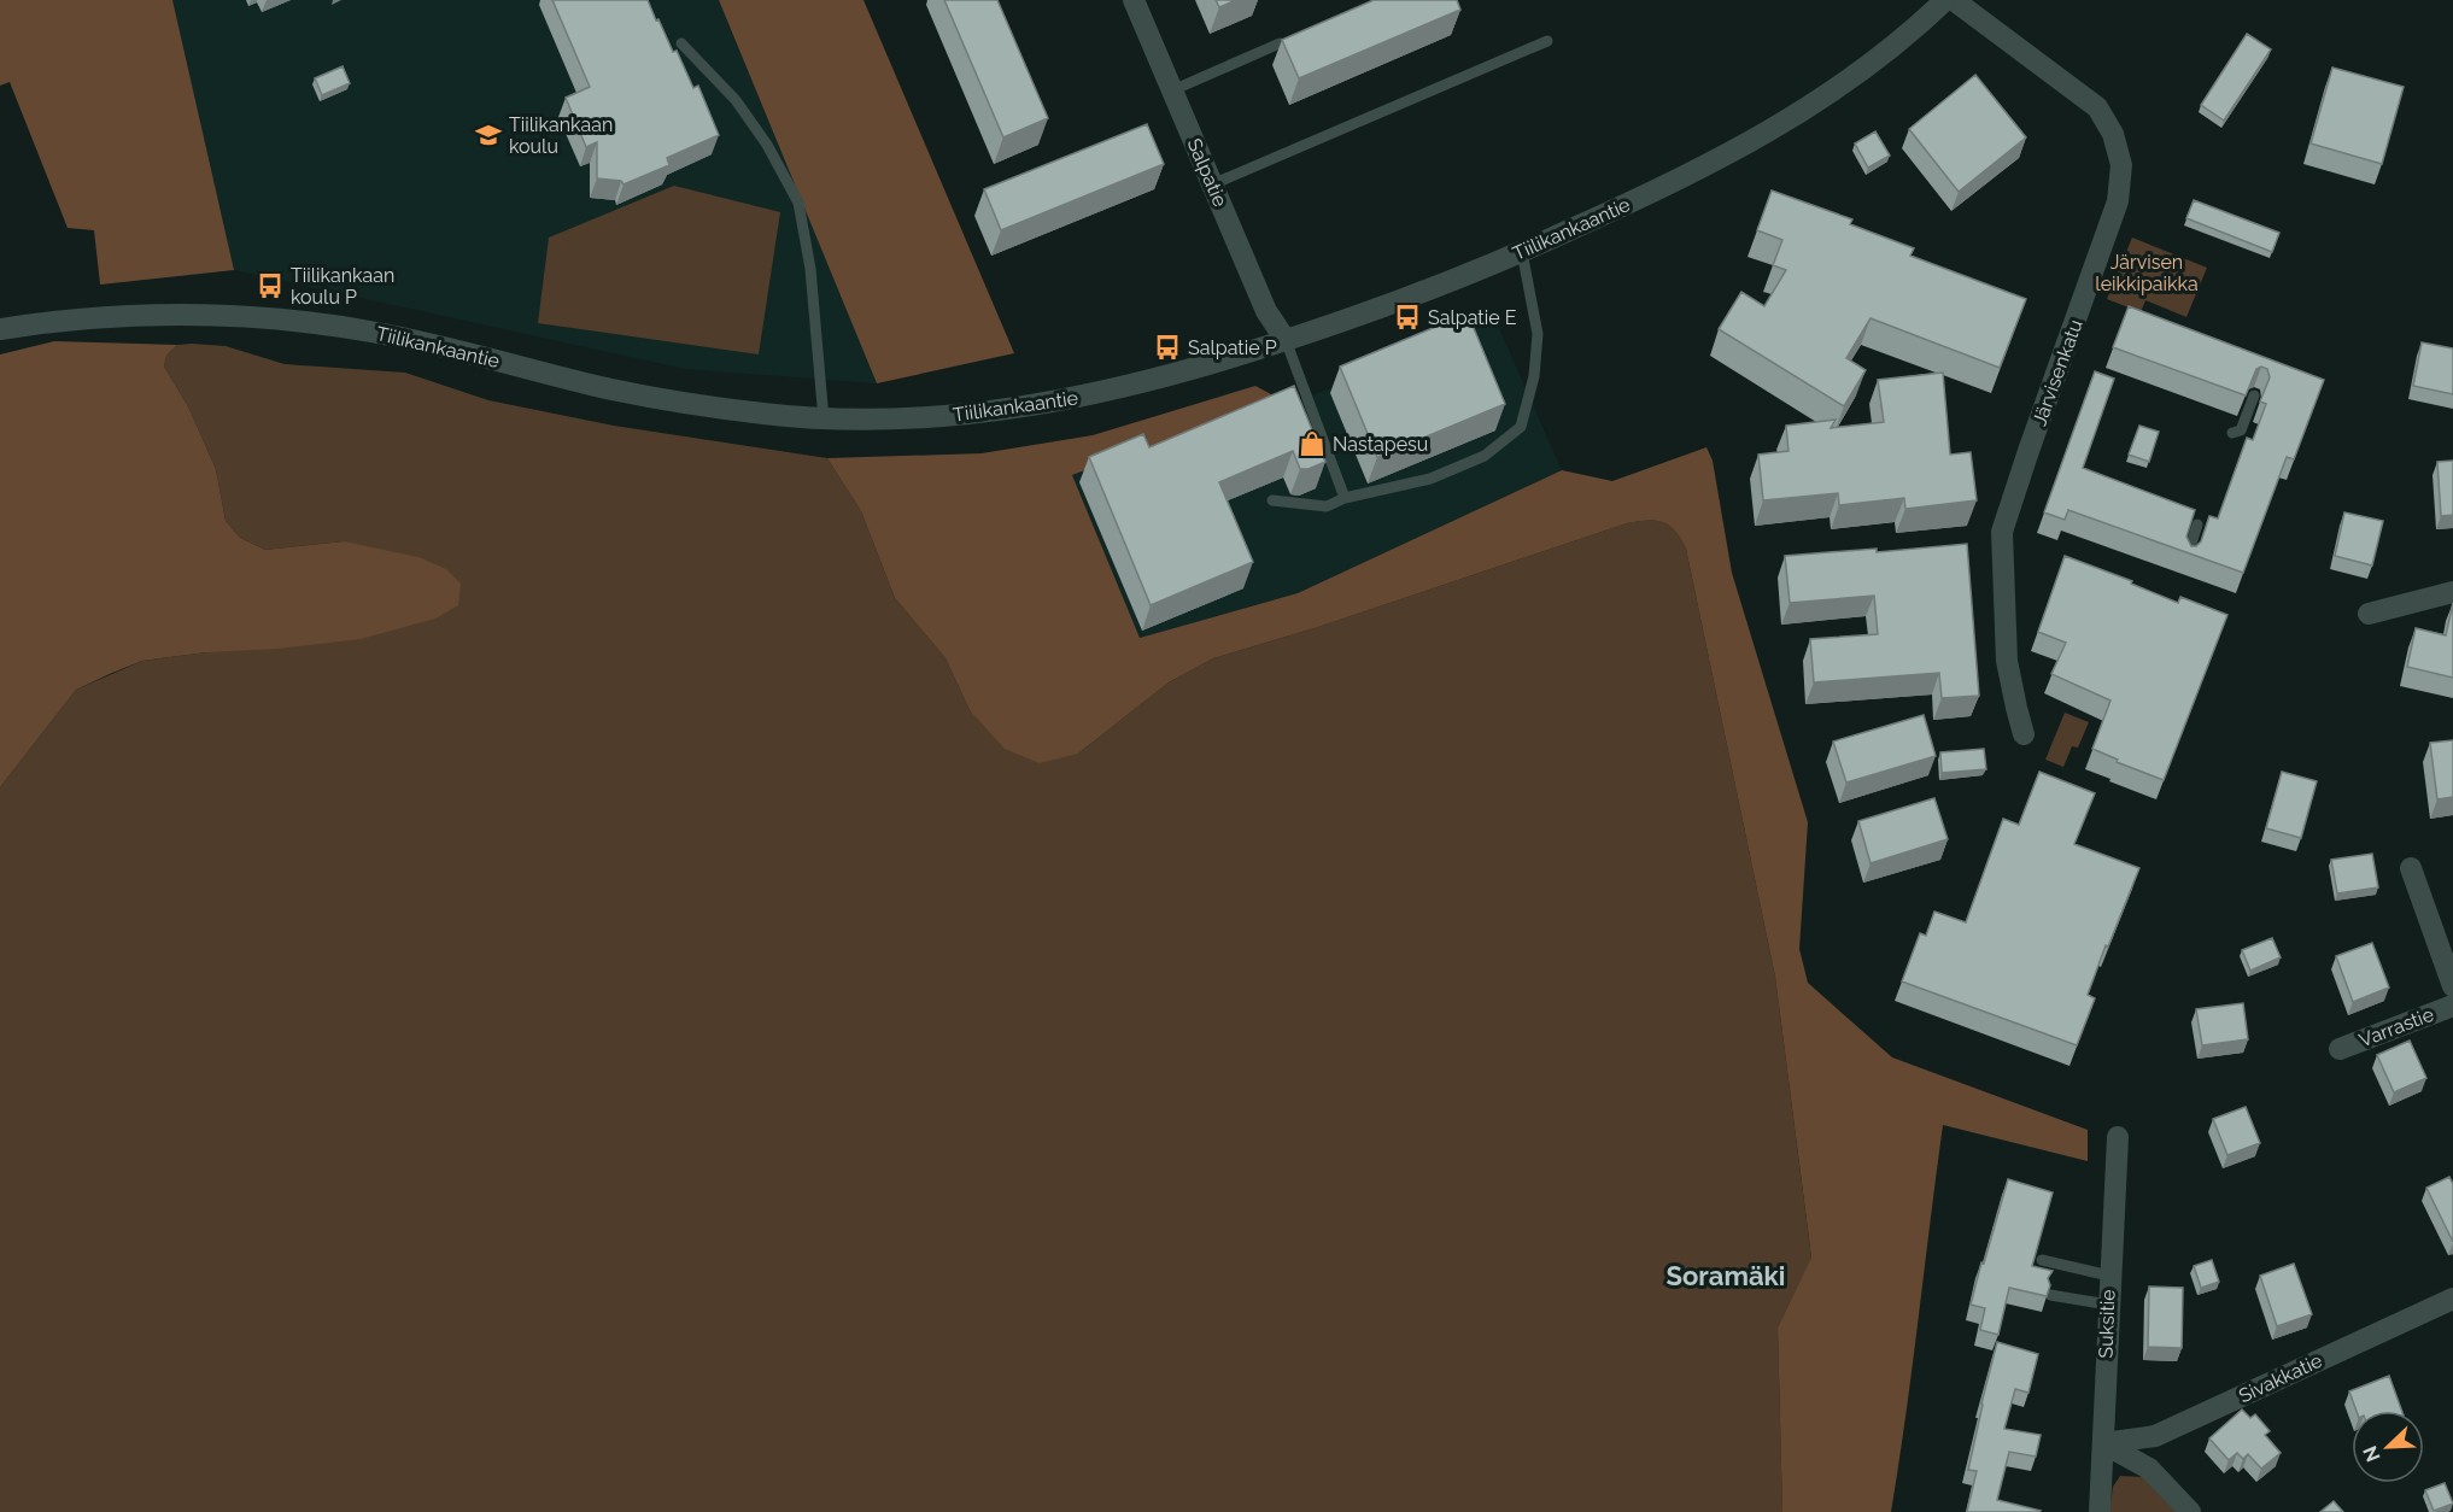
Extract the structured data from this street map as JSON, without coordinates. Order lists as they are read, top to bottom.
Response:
{
  "streets": {
    "street": [
      "Salpatie",
      "Tiilikankaantie",
      "Järvisenkatu",
      "Varrastie",
      "Suksitie",
      "Sivakkatie"
    ]
  },
  "crossings": [
    ["Salpatie", "Tiilikankaantie"],
    ["Suksitie", "Sivakkatie"]
  ],
  "districts": ["Soramäki"],
  "parks": ["Järvisen leikkipaikka"],
  "places": {
    "school or university": ["Tiilikankaan koulu"],
    "bus stop": ["Tiilikankaan koulu P", "Salpatie E", "Salpatie P"],
    "shop": ["Nastapesu"]
  },
  "north": "bottom left"
}
